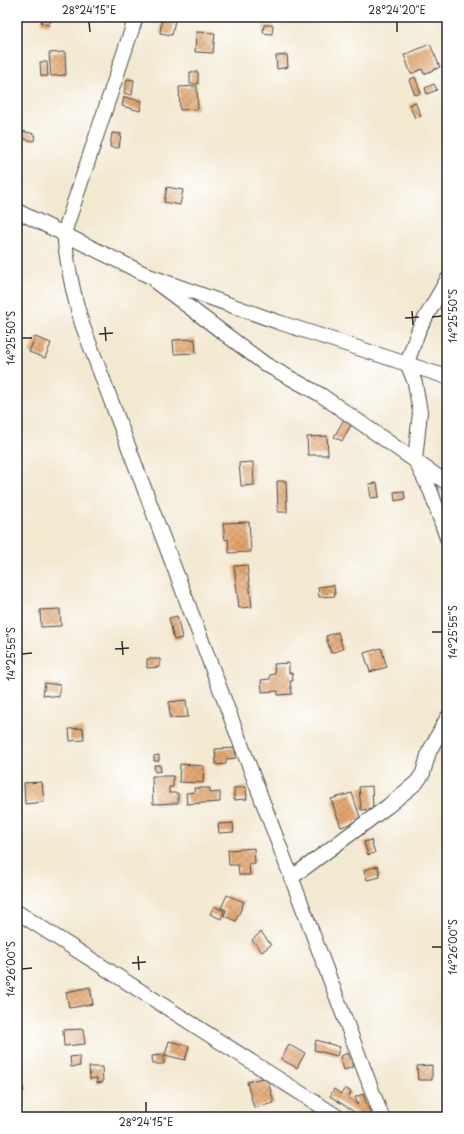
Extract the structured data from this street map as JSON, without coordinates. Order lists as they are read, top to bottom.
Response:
{
  "coordinates": [
    "28°24'15\"E",
    "28°24'20\"E",
    "14°25'50\"S",
    "14°25'55\"S",
    "14°26'00\"S"
  ]
}
